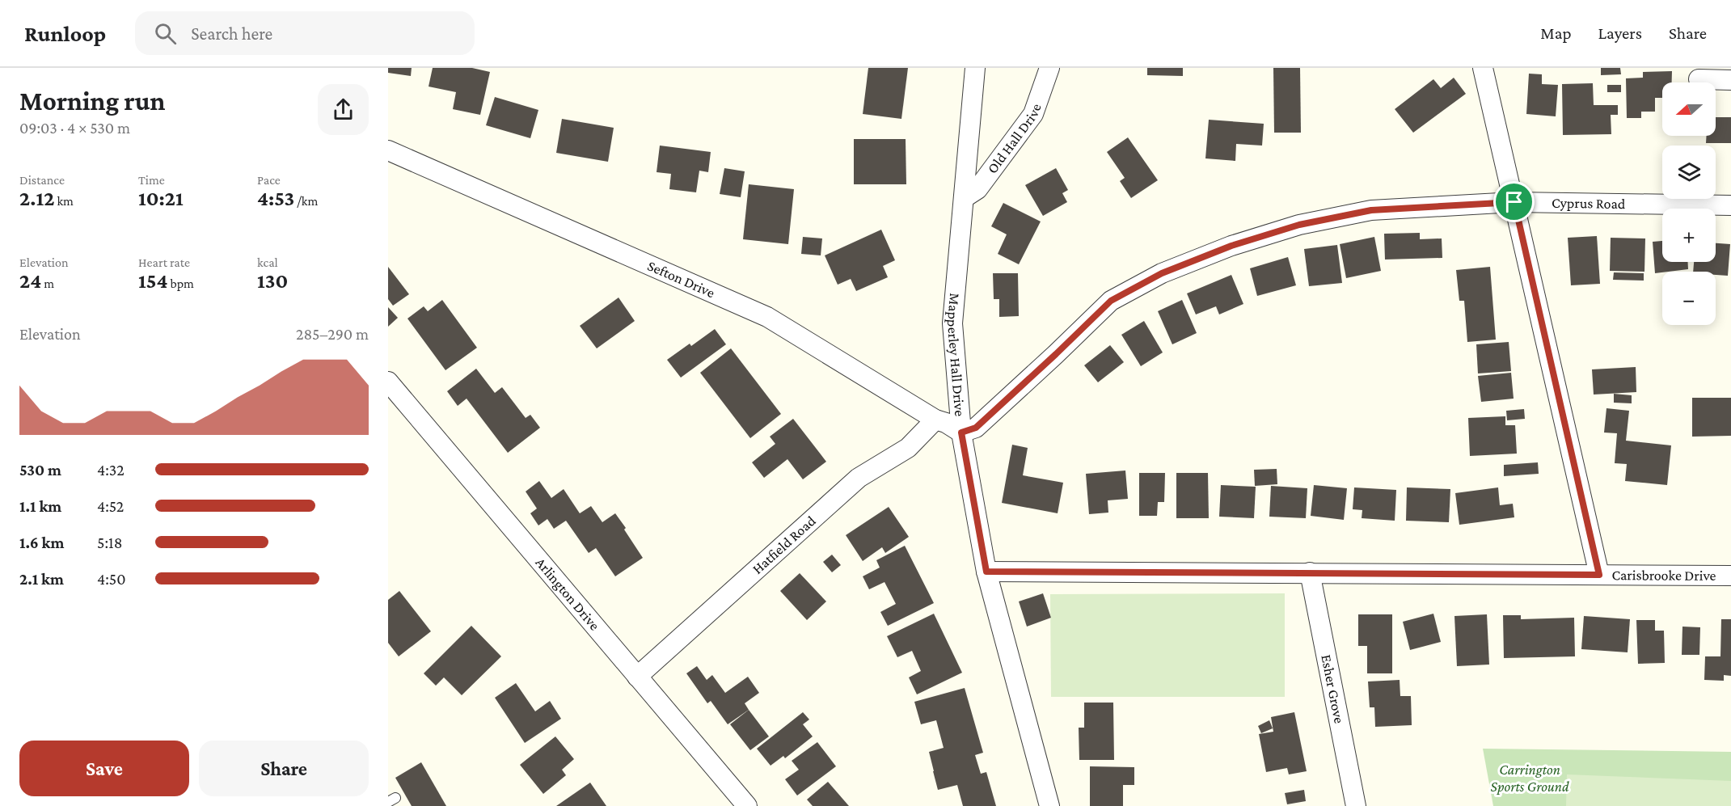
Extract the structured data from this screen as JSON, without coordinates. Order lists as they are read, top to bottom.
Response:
{
  "streets": {
    "street": [
      "Old Hall Drive",
      "Cyprus Road",
      "Sefton Drive",
      "Mapperley Hall Drive",
      "Hatfield Road",
      "Carisbrooke Drive",
      "Arlington Drive",
      "Esher Grove"
    ]
  },
  "crossings": [
    ["Old Hall Drive", "Mapperley Hall Drive"],
    ["Cyprus Road", "Sefton Drive"],
    ["Cyprus Road", "Mapperley Hall Drive"],
    ["Sefton Drive", "Mapperley Hall Drive"],
    ["Sefton Drive", "Hatfield Road"],
    ["Mapperley Hall Drive", "Carisbrooke Drive"],
    ["Hatfield Road", "Arlington Drive"],
    ["Carisbrooke Drive", "Esher Grove"]
  ],
  "parks": ["Carrington Sports Ground"],
  "north": "left",
  "page": {
    "header": "Runloop",
    "search": "Search here",
    "nav": ["Map", "Layers", "Share"],
    "heading": ["Morning run", "09:03 · 4 × 530 m"],
    "map_buttons": ["+", "−"],
    "stats": [
      ["Distance", "2.12 km"],
      ["Time", "10:21"],
      ["Pace", "4:53 /km"],
      ["Elevation", "24 m"],
      ["Heart rate", "154 bpm"],
      ["kcal", "130"]
    ],
    "chart": ["Elevation", "285–290 m"],
    "list": [
      {
        "name": "530 m",
        "note": "4:32"
      },
      {
        "name": "1.1 km",
        "note": "4:52"
      },
      {
        "name": "1.6 km",
        "note": "5:18"
      },
      {
        "name": "2.1 km",
        "note": "4:50"
      }
    ],
    "buttons": ["Save", "Share"]
  }
}
